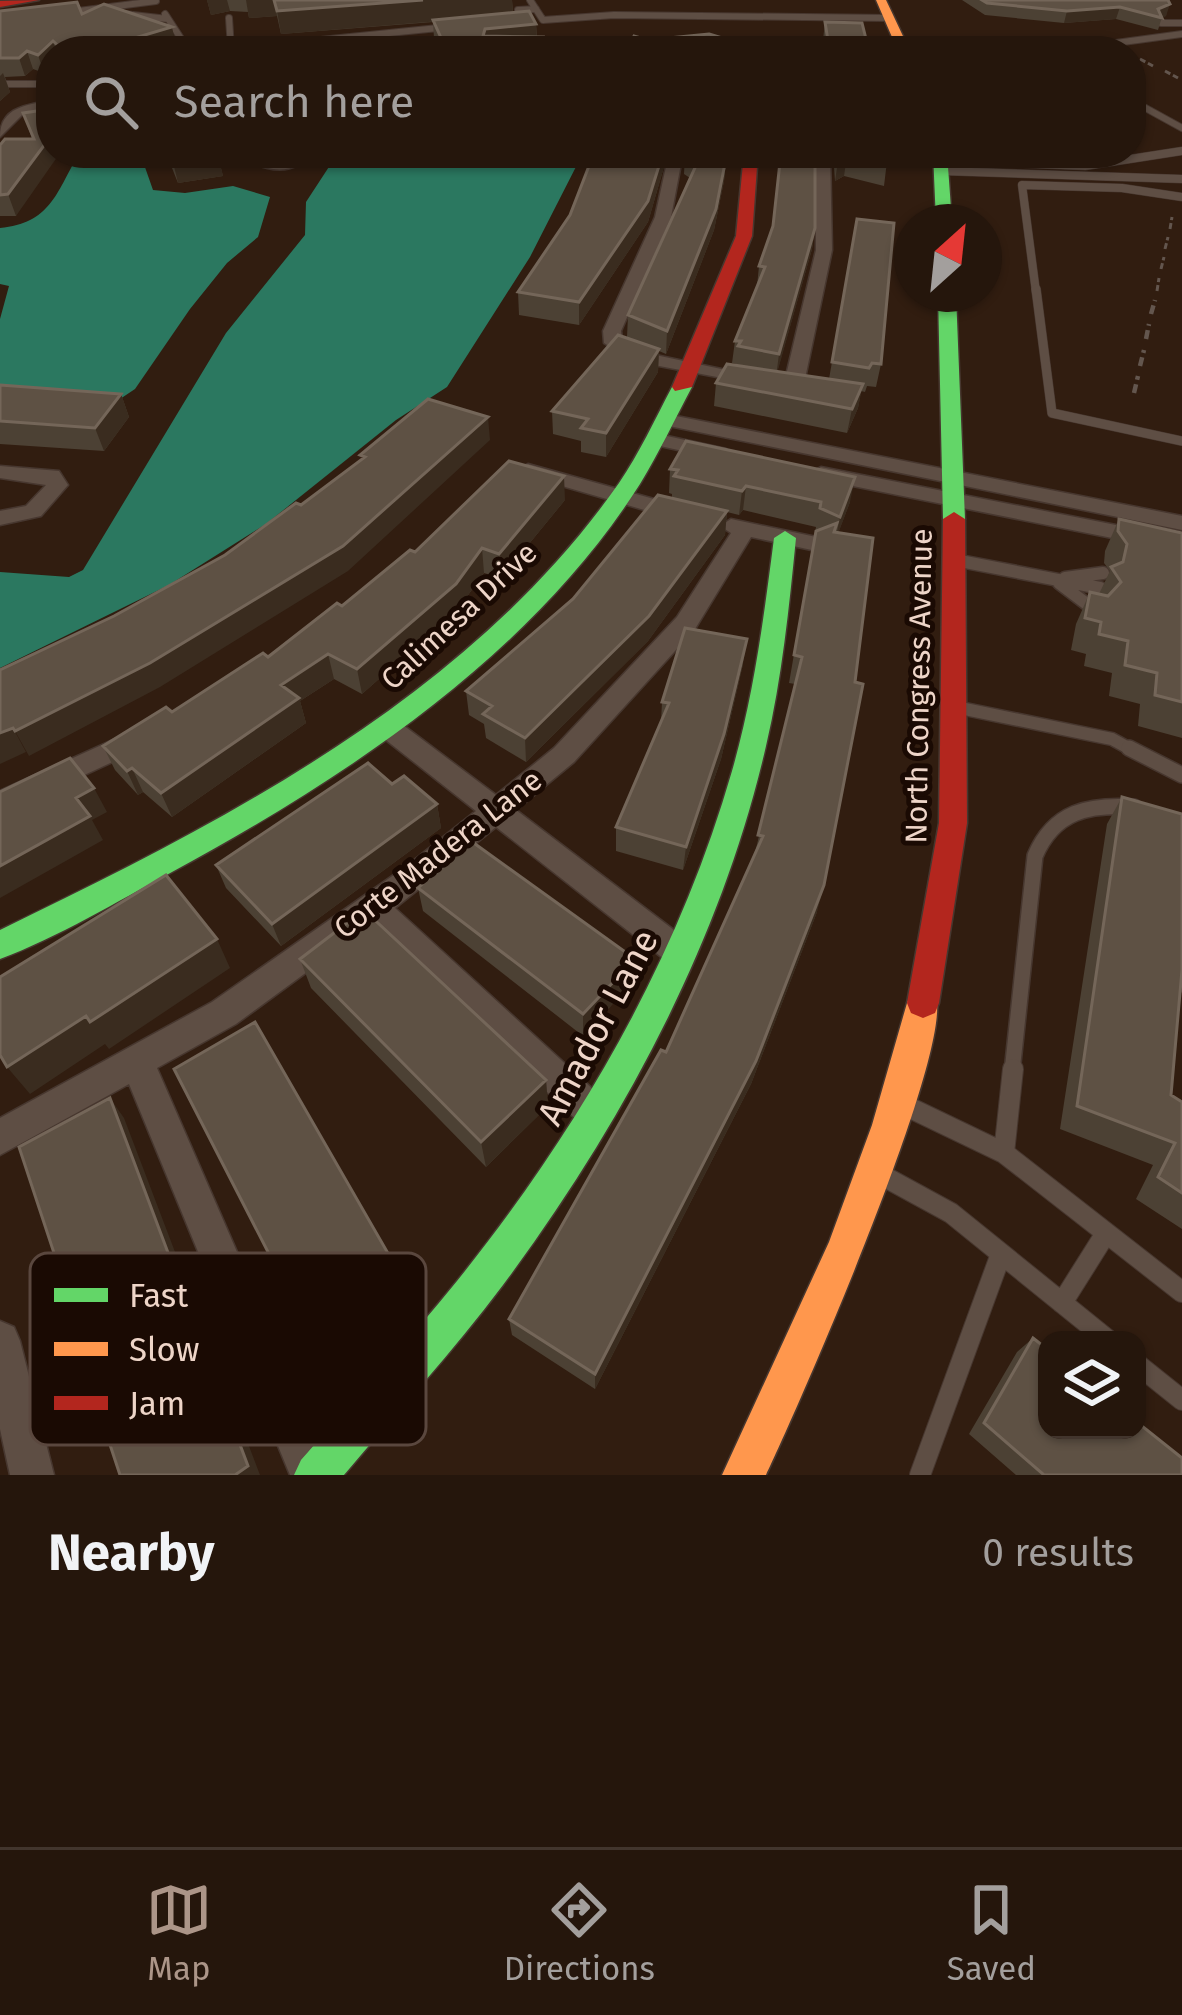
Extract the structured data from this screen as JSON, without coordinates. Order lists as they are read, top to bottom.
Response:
{
  "streets": {
    "street": [
      "Calimesa Drive",
      "North Congress Avenue",
      "Corte Madera Lane",
      "Amador Lane"
    ]
  },
  "legend": ["Fast", "Slow", "Jam"],
  "north": "top right",
  "page": {
    "search": "Search here",
    "heading": ["Nearby", "0 results"],
    "nav": ["Map", "Directions", "Saved"]
  }
}
